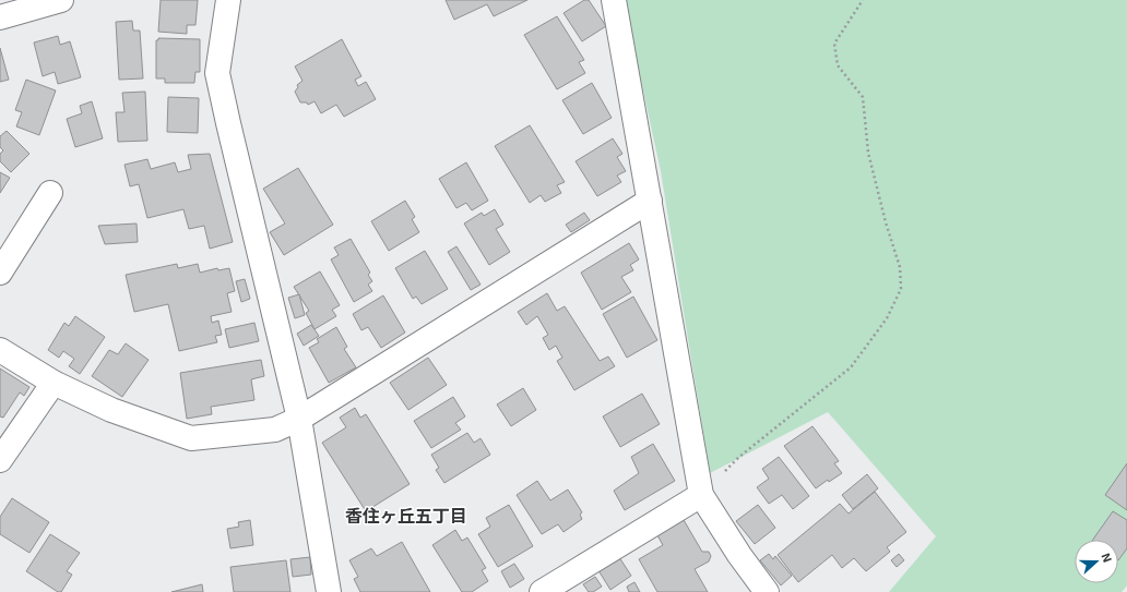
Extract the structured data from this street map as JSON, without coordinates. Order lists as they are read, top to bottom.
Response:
{
  "districts": ["香住ヶ丘五丁目"],
  "north": "right"
}
